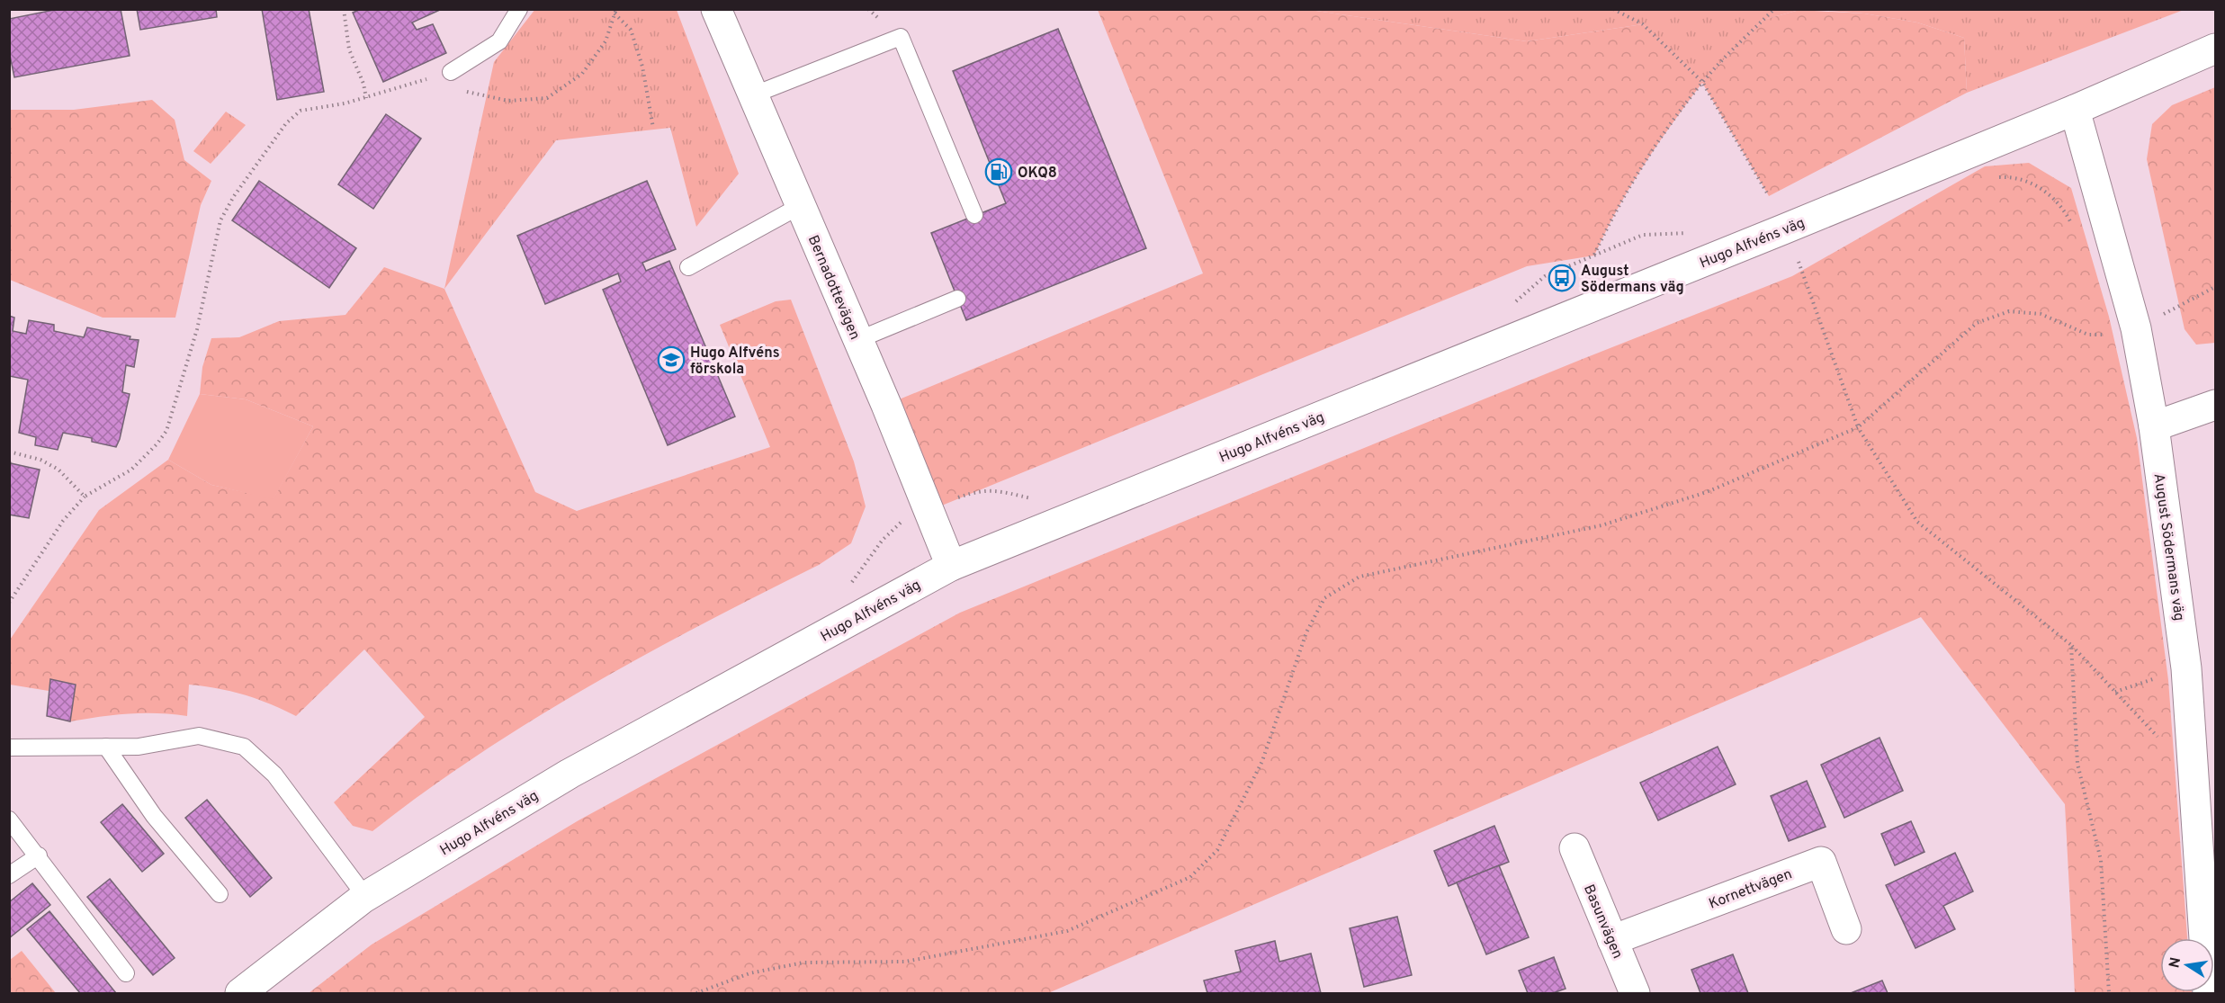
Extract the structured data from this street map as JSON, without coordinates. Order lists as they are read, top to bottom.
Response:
{
  "streets": {
    "street": [
      "Hugo Alfvéns väg",
      "Bernadottevägen",
      "August Södermans väg",
      "Kornettvägen",
      "Basunvägen"
    ]
  },
  "crossings": [
    ["Hugo Alfvéns väg", "Bernadottevägen"],
    ["Hugo Alfvéns väg", "August Södermans väg"],
    ["Kornettvägen", "Basunvägen"]
  ],
  "places": {
    "fuel station": ["OKQ8"],
    "bus stop": ["August Södermans väg"],
    "school or university": ["Hugo Alfvéns förskola"]
  },
  "north": "left"
}
